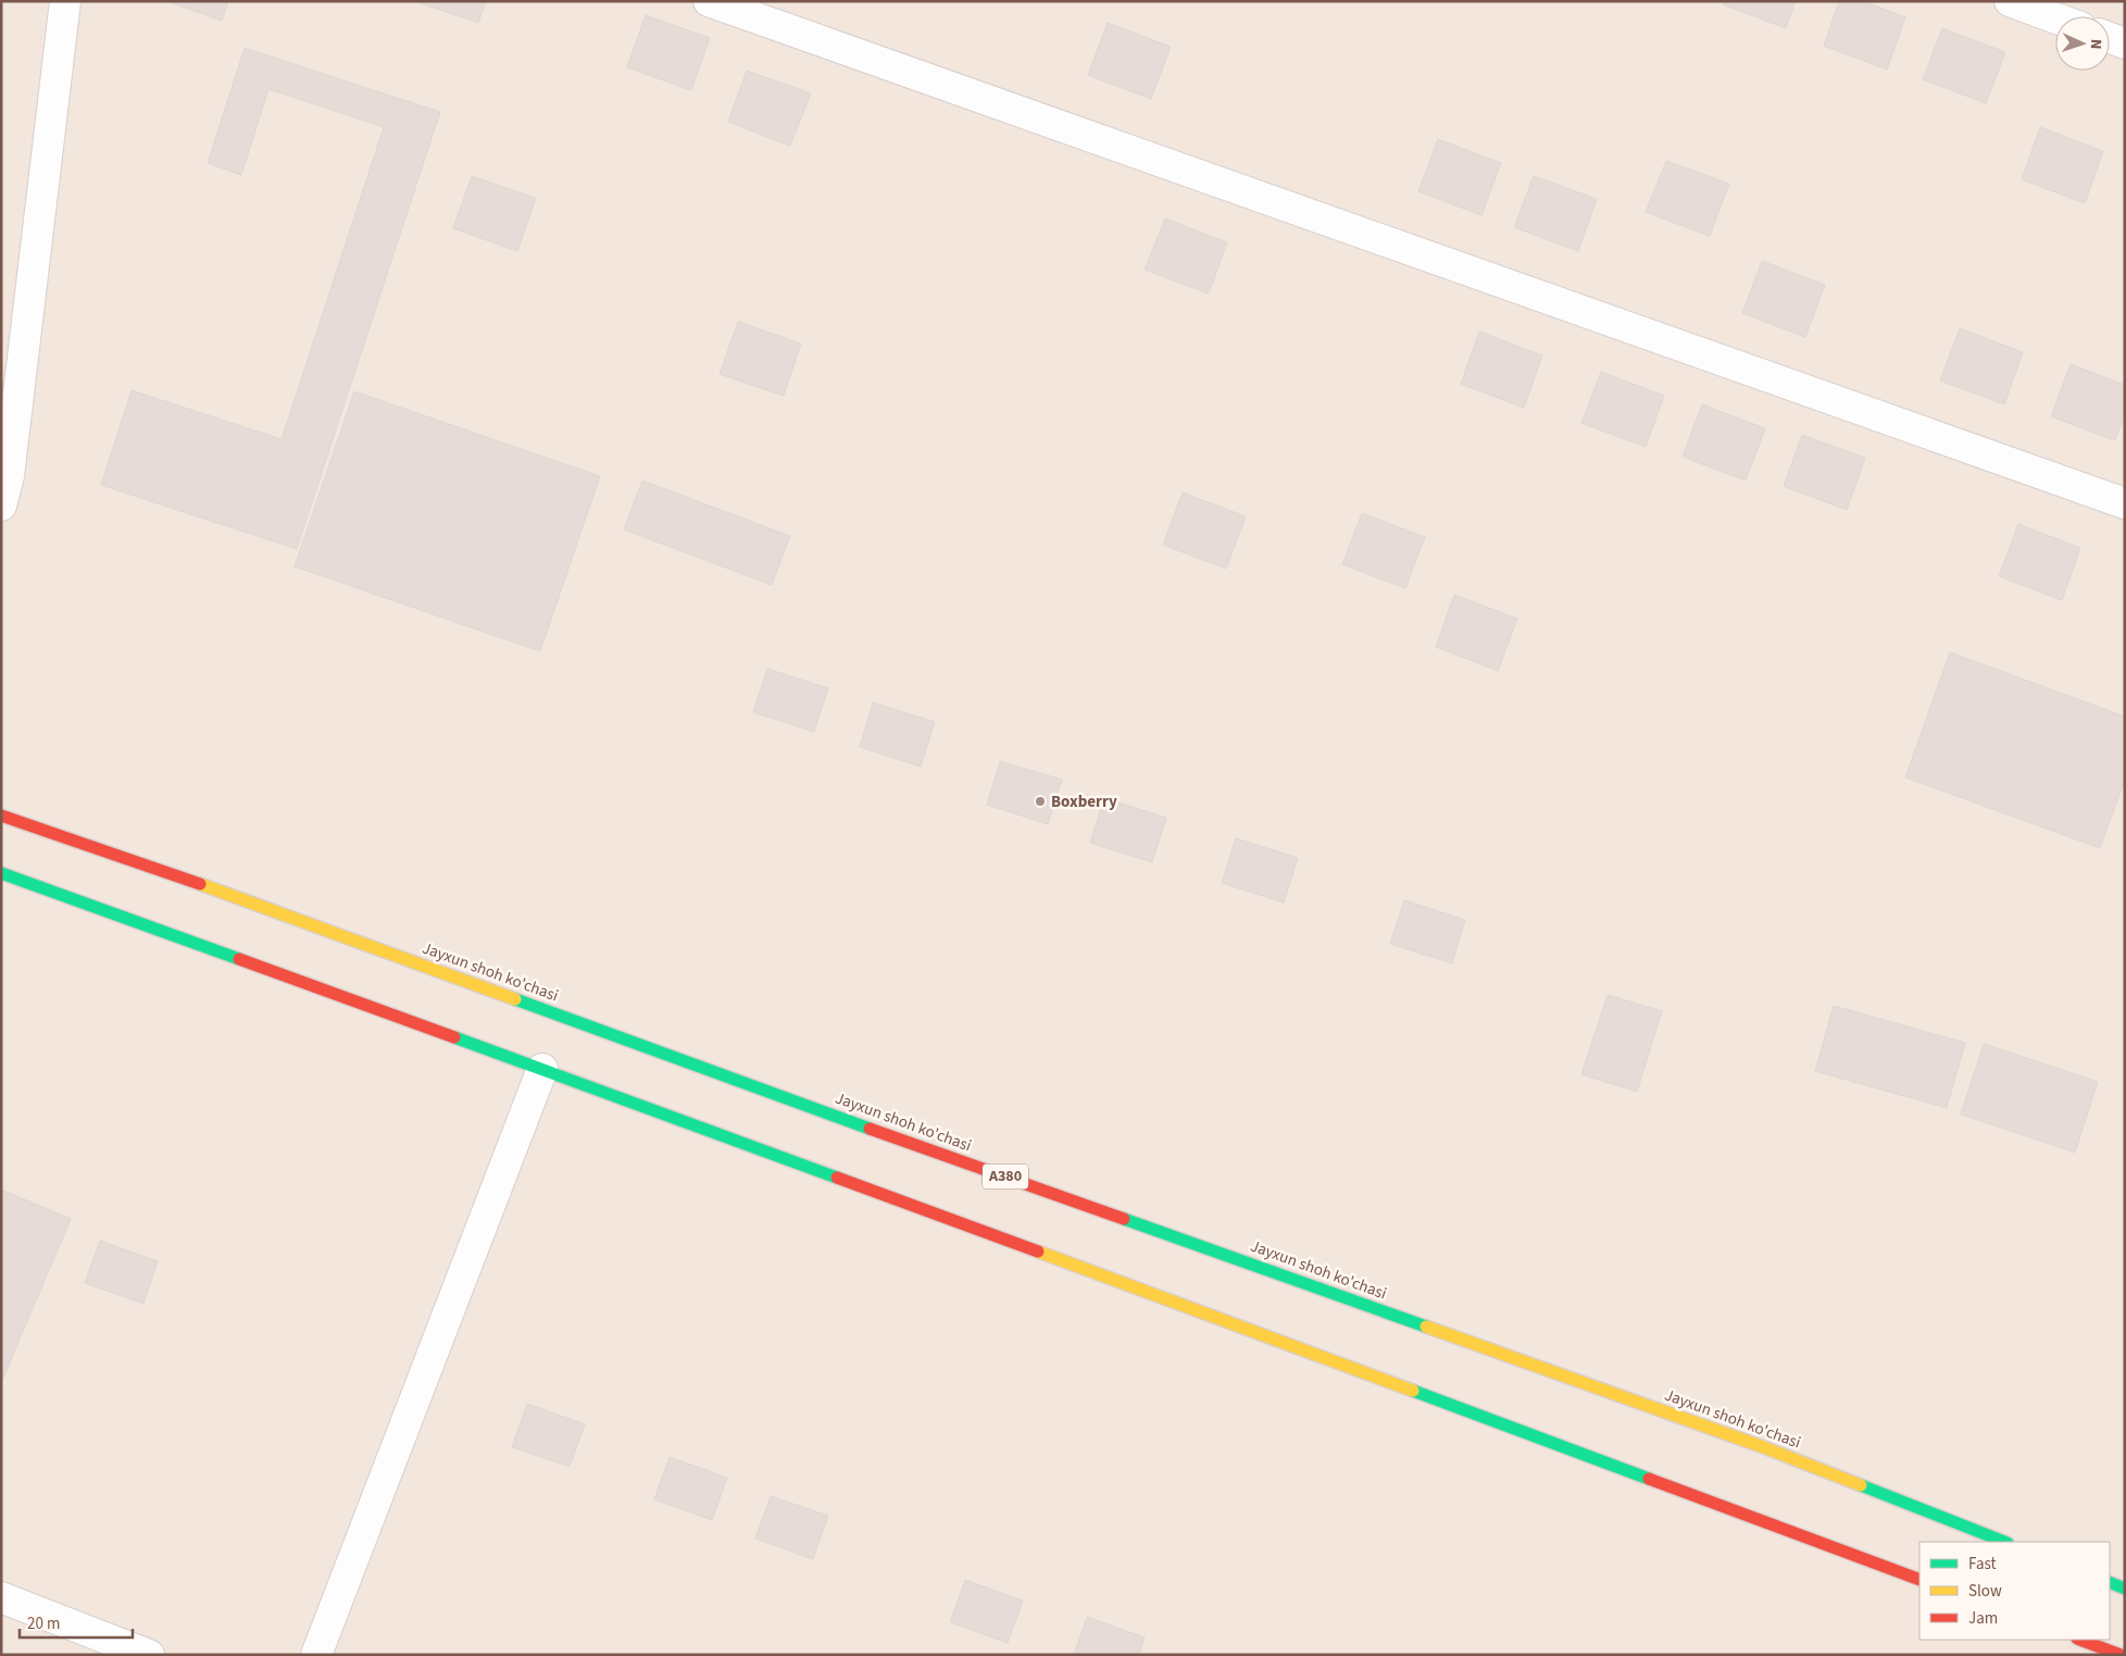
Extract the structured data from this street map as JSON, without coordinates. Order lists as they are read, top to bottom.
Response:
{
  "streets": {
    "highway": ["Jayxun shoh ko'chasi", "A380"]
  },
  "places": ["Boxberry"],
  "legend": ["Fast", "Slow", "Jam"],
  "scale_bar": "20 m",
  "north": "right"
}
